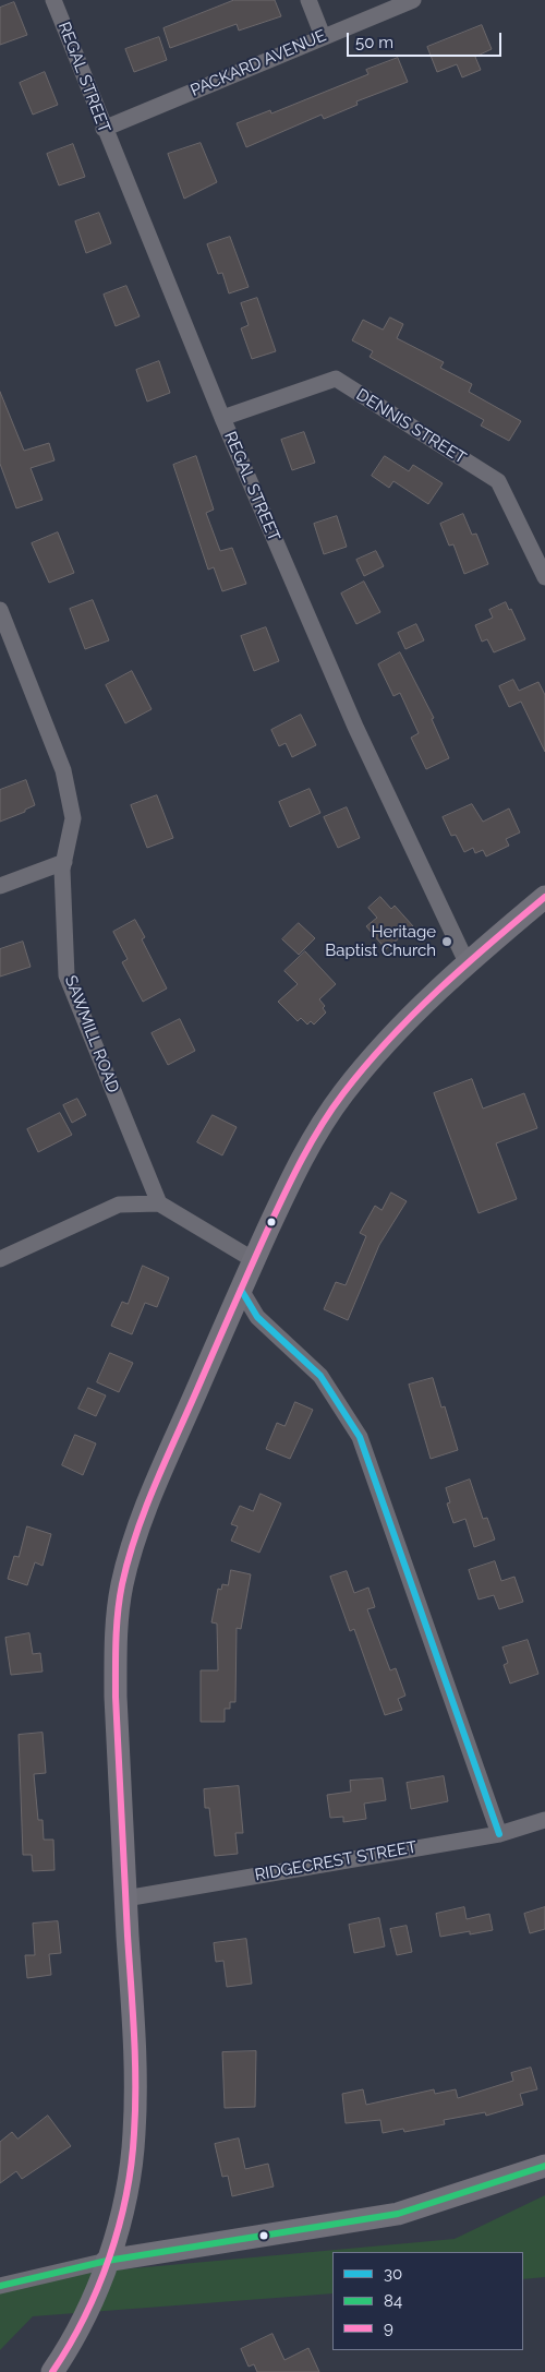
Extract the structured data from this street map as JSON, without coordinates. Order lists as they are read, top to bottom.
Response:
{
  "streets": {
    "street": [
      "PACKARD AVENUE",
      "REGAL STREET",
      "DENNIS STREET",
      "SAWMILL ROAD",
      "RIDGECREST STREET"
    ]
  },
  "crossings": [
    ["PACKARD AVENUE", "REGAL STREET"],
    ["REGAL STREET", "DENNIS STREET"]
  ],
  "places": ["Heritage Baptist Church"],
  "lines": ["transit line 9", "transit line 30", "transit line 84"],
  "legend": ["30", "84", "9"],
  "scale_bar": "50 m"
}
